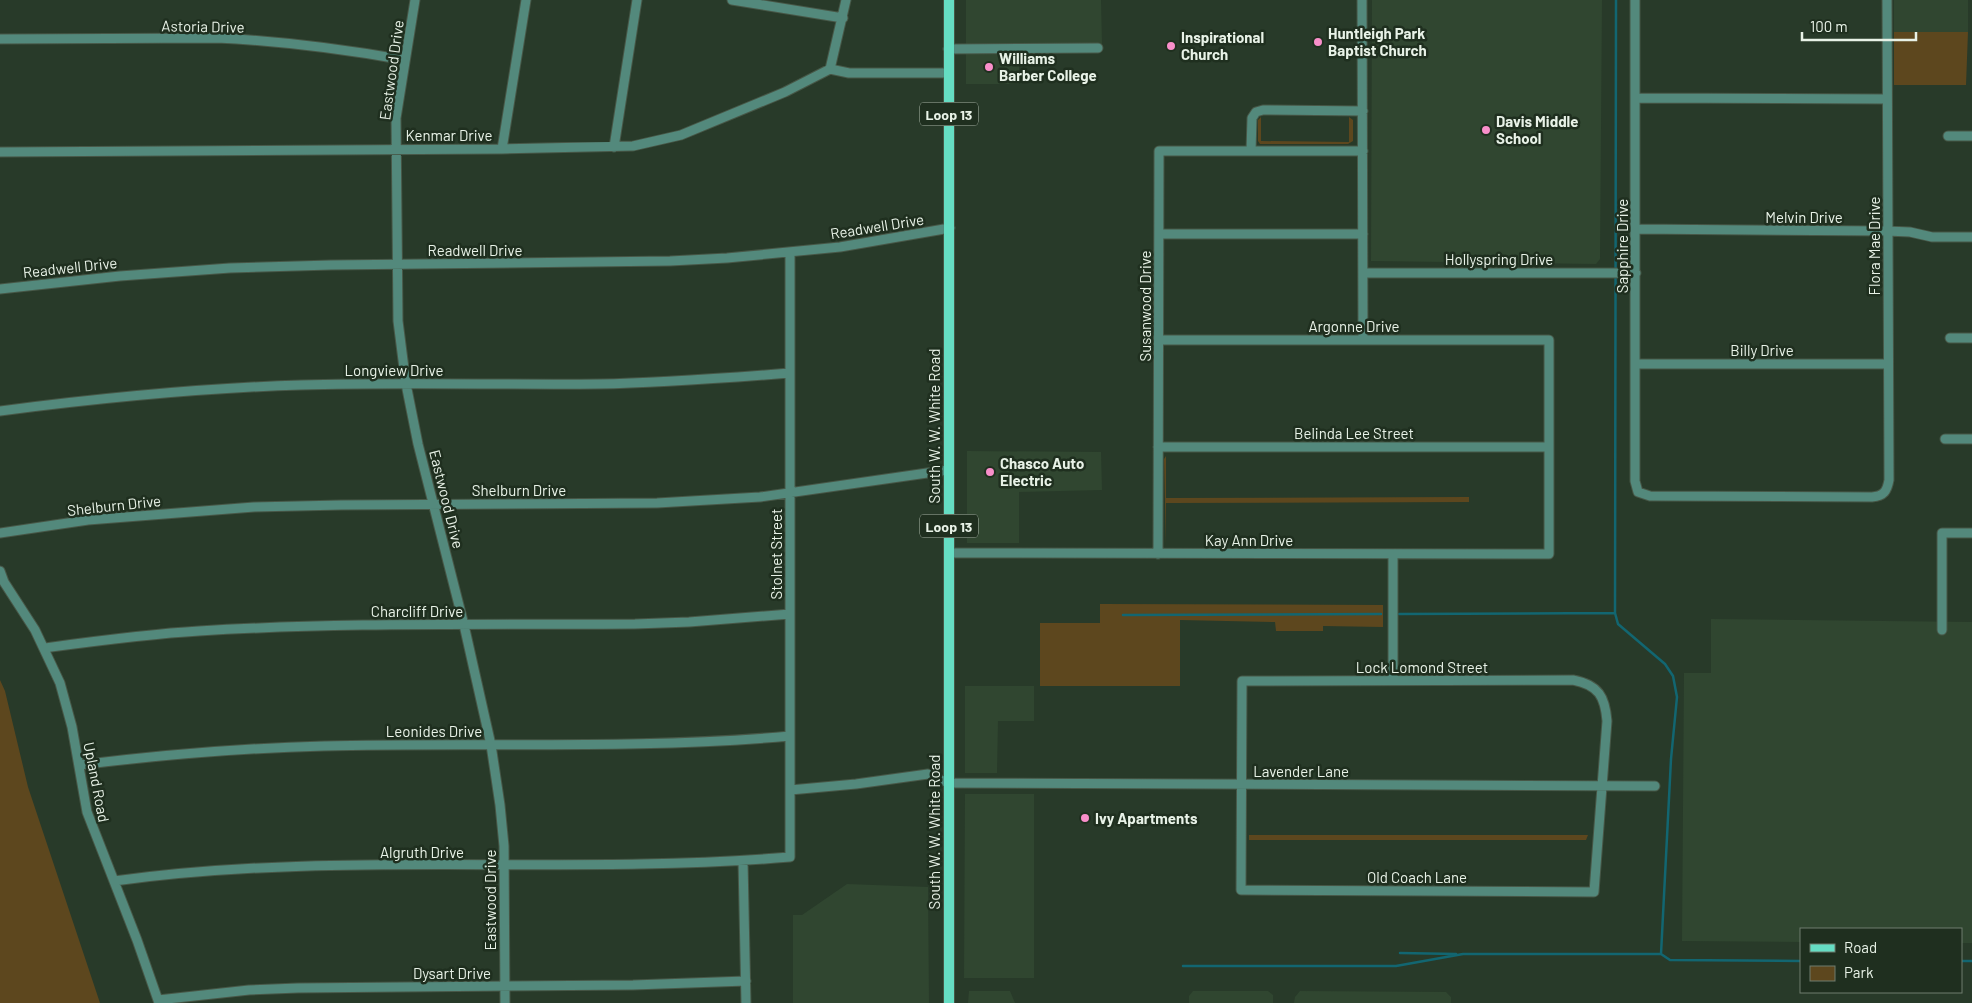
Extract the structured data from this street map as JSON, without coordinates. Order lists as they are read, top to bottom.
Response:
{
  "streets": {
    "main road": ["Loop 13", "South W. W. White Road"],
    "street": [
      "Astoria Drive",
      "Eastwood Drive",
      "Kenmar Drive",
      "Melvin Drive",
      "Readwell Drive",
      "Sapphire Drive",
      "Flora Mae Drive",
      "Hollyspring Drive",
      "Susanwood Drive",
      "Argonne Drive",
      "Billy Drive",
      "Longview Drive",
      "Belinda Lee Street",
      "Shelburn Drive",
      "Kay Ann Drive",
      "Stolnet Street",
      "Charcliff Drive",
      "Lock Lomond Street",
      "Leonides Drive",
      "Lavender Lane",
      "Upland Road",
      "Algruth Drive",
      "Old Coach Lane",
      "Dysart Drive"
    ]
  },
  "crossings": [
    ["Astoria Drive", "Eastwood Drive"],
    ["Eastwood Drive", "Kenmar Drive"],
    ["Eastwood Drive", "Readwell Drive"],
    ["Eastwood Drive", "Longview Drive"],
    ["Eastwood Drive", "Shelburn Drive"],
    ["Eastwood Drive", "Charcliff Drive"],
    ["Eastwood Drive", "Leonides Drive"],
    ["Eastwood Drive", "Algruth Drive"],
    ["Eastwood Drive", "Dysart Drive"],
    ["Melvin Drive", "Sapphire Drive"],
    ["Melvin Drive", "Flora Mae Drive"],
    ["Readwell Drive", "South W. W. White Road"],
    ["Readwell Drive", "Stolnet Street"],
    ["Sapphire Drive", "Flora Mae Drive"],
    ["Sapphire Drive", "Hollyspring Drive"],
    ["Sapphire Drive", "Billy Drive"],
    ["Flora Mae Drive", "Billy Drive"],
    ["Susanwood Drive", "Argonne Drive"],
    ["Susanwood Drive", "Belinda Lee Street"],
    ["Susanwood Drive", "Kay Ann Drive"],
    ["Argonne Drive", "Belinda Lee Street"],
    ["Argonne Drive", "Kay Ann Drive"],
    ["Longview Drive", "Stolnet Street"],
    ["South W. W. White Road", "Shelburn Drive"],
    ["South W. W. White Road", "Kay Ann Drive"],
    ["South W. W. White Road", "Lavender Lane"],
    ["Belinda Lee Street", "Kay Ann Drive"],
    ["Shelburn Drive", "Stolnet Street"],
    ["Stolnet Street", "Charcliff Drive"],
    ["Stolnet Street", "Leonides Drive"],
    ["Stolnet Street", "Algruth Drive"],
    ["Charcliff Drive", "Upland Road"],
    ["Lock Lomond Street", "Lavender Lane"],
    ["Lock Lomond Street", "Old Coach Lane"],
    ["Leonides Drive", "Upland Road"],
    ["Lavender Lane", "Old Coach Lane"],
    ["Upland Road", "Algruth Drive"],
    ["Upland Road", "Dysart Drive"]
  ],
  "places": [
    "Huntleigh Park Baptist Church",
    "Inspirational Church",
    "Williams Barber College",
    "Davis Middle School",
    "Chasco Auto Electric",
    "Ivy Apartments"
  ],
  "legend": ["Road", "Park"],
  "scale_bar": "100 m"
}
